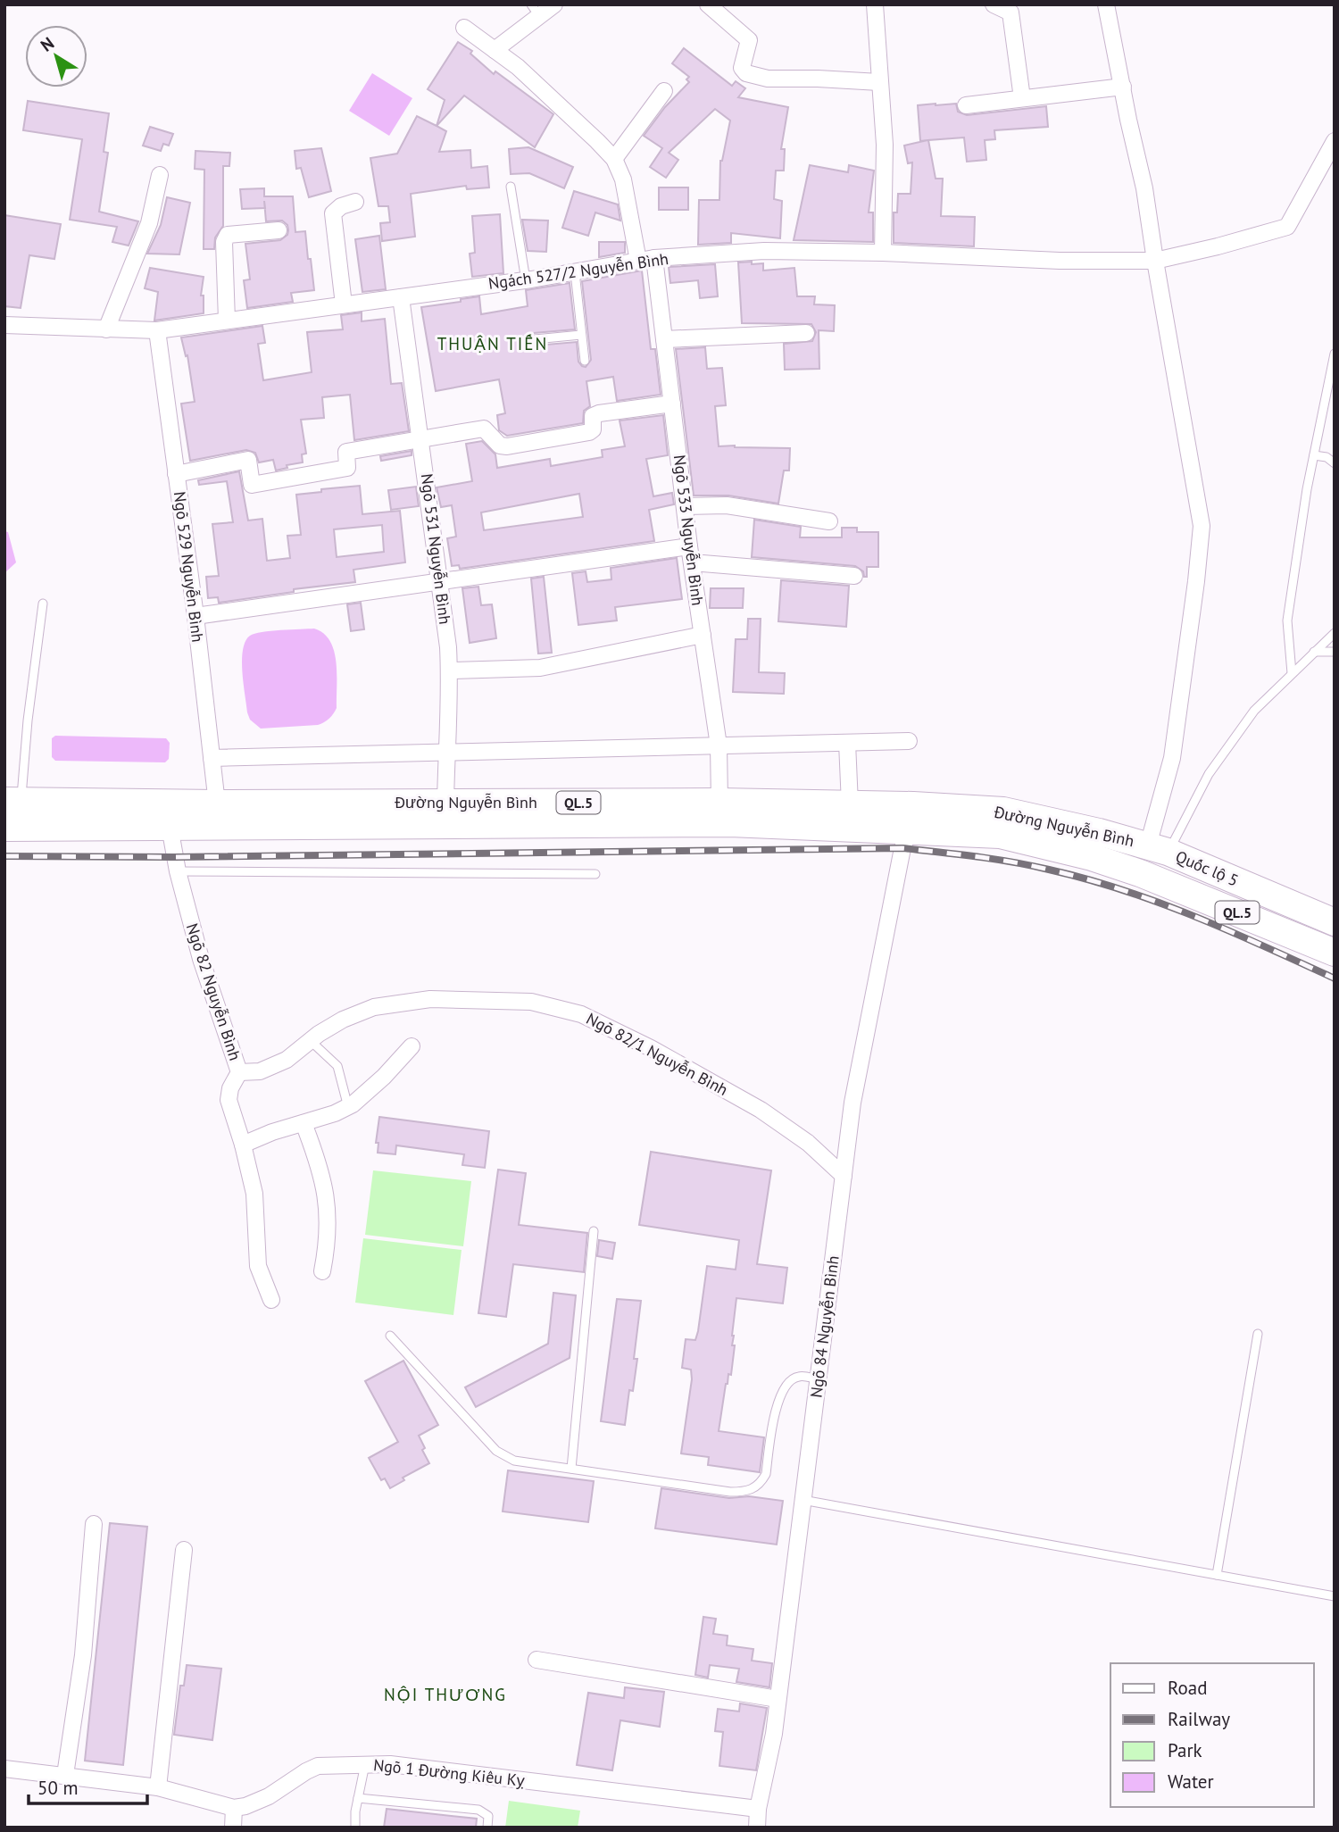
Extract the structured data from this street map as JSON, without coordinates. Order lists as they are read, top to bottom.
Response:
{
  "streets": {
    "highway": ["Đường Nguyễn Bình", "QL.5", "Quốc lộ 5"],
    "street": [
      "Ngách 527/2 Nguyễn Bình",
      "Ngõ 533 Nguyễn Bình",
      "Ngõ 531 Nguyễn Bình",
      "Ngõ 529 Nguyễn Bình",
      "Ngõ 82 Nguyễn Bình",
      "Ngõ 82/1 Nguyễn Bình",
      "Ngõ 84 Nguyễn Bình",
      "Ngõ 1 Đường Kiêu Kỵ"
    ]
  },
  "crossings": [
    ["Ngách 527/2 Nguyễn Bình", "Ngõ 533 Nguyễn Bình"],
    ["Ngách 527/2 Nguyễn Bình", "Ngõ 531 Nguyễn Bình"],
    ["Ngách 527/2 Nguyễn Bình", "Ngõ 529 Nguyễn Bình"],
    ["Ngõ 533 Nguyễn Bình", "Đường Nguyễn Bình"],
    ["Ngõ 531 Nguyễn Bình", "Đường Nguyễn Bình"],
    ["Ngõ 529 Nguyễn Bình", "Đường Nguyễn Bình"],
    ["Đường Nguyễn Bình", "Quốc lộ 5"],
    ["Đường Nguyễn Bình", "Ngõ 82 Nguyễn Bình"],
    ["Đường Nguyễn Bình", "Ngõ 84 Nguyễn Bình"],
    ["Ngõ 82 Nguyễn Bình", "Ngõ 82/1 Nguyễn Bình"],
    ["Ngõ 82/1 Nguyễn Bình", "Ngõ 84 Nguyễn Bình"],
    ["Ngõ 84 Nguyễn Bình", "Ngõ 1 Đường Kiêu Kỵ"]
  ],
  "districts": ["THUẬN TIẾN", "NỘI THƯƠNG"],
  "legend": [
    "Road",
    "Railway",
    "Park",
    "Water"
  ],
  "scale_bar": "50 m",
  "north": "top left"
}
